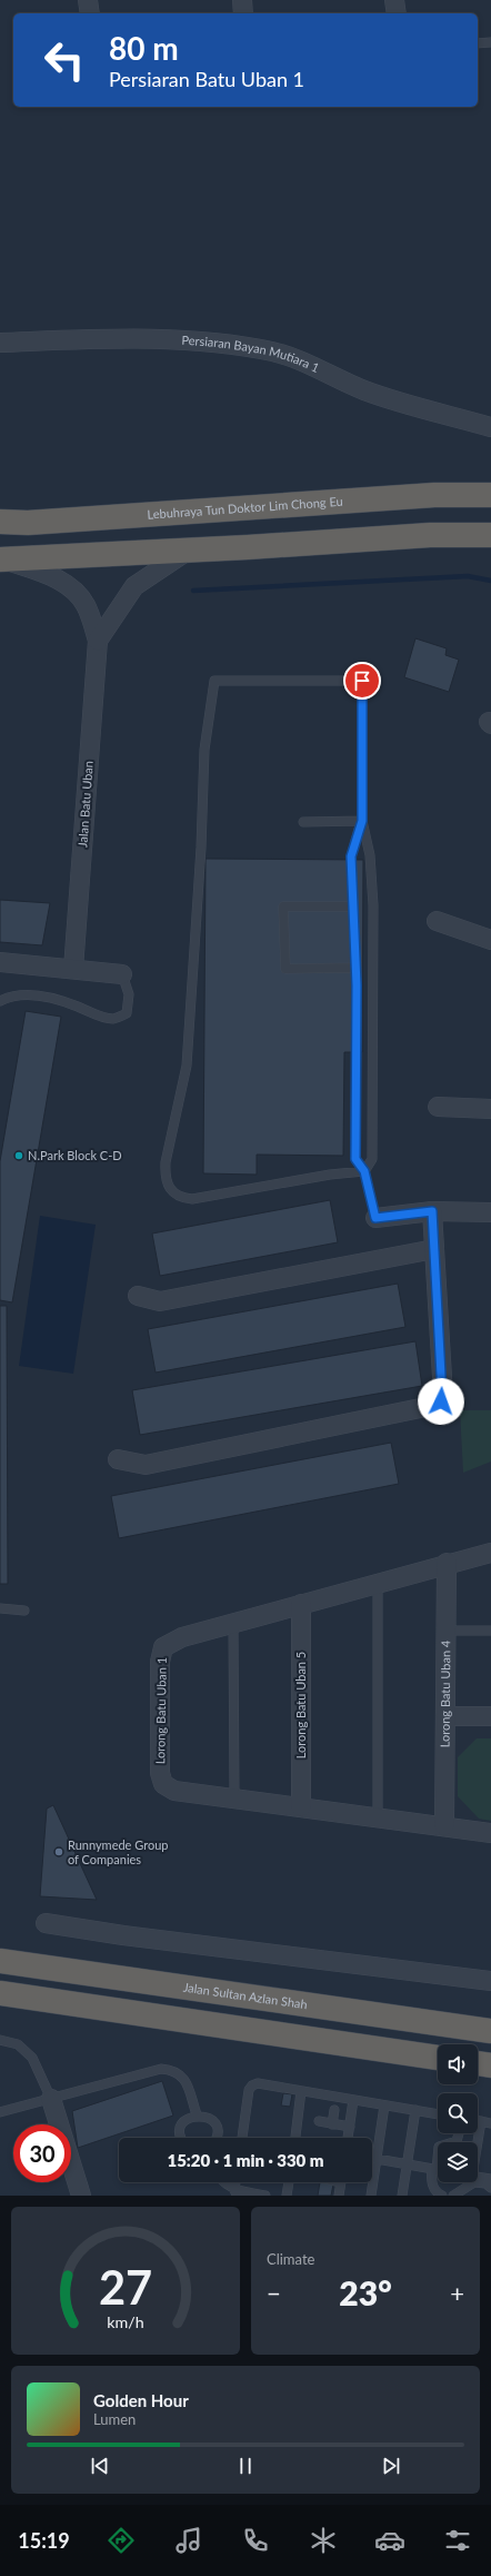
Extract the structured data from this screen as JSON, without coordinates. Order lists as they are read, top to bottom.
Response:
{
  "streets": {
    "highway": ["Lebuhraya Tun Doktor Lim Chong Eu", "Jalan Sultan Azlan Shah"],
    "street": [
      "Persiaran Bayan Mutiara 1",
      "Jalan Batu Uban",
      "Lorong Batu Uban 4",
      "Lorong Batu Uban 5",
      "Lorong Batu Uban 1"
    ]
  },
  "crossings": [
    ["Lorong Batu Uban 4", "Lorong Batu Uban 1"],
    ["Lorong Batu Uban 5", "Lorong Batu Uban 1"]
  ],
  "places": ["N.Park Block C-D", "Runnymede Group of Companies"],
  "page": {
    "turn": ["80 m", "Persiaran Batu Uban 1"],
    "limit": "30",
    "trip": "15:20 · 1 min · 330 m",
    "tile": "Climate",
    "heat": ["−", "23°", "+"],
    "song": ["Golden Hour", "Lumen"],
    "tabs": "15:19",
    "gauge": ["27", "km/h"]
  }
}
